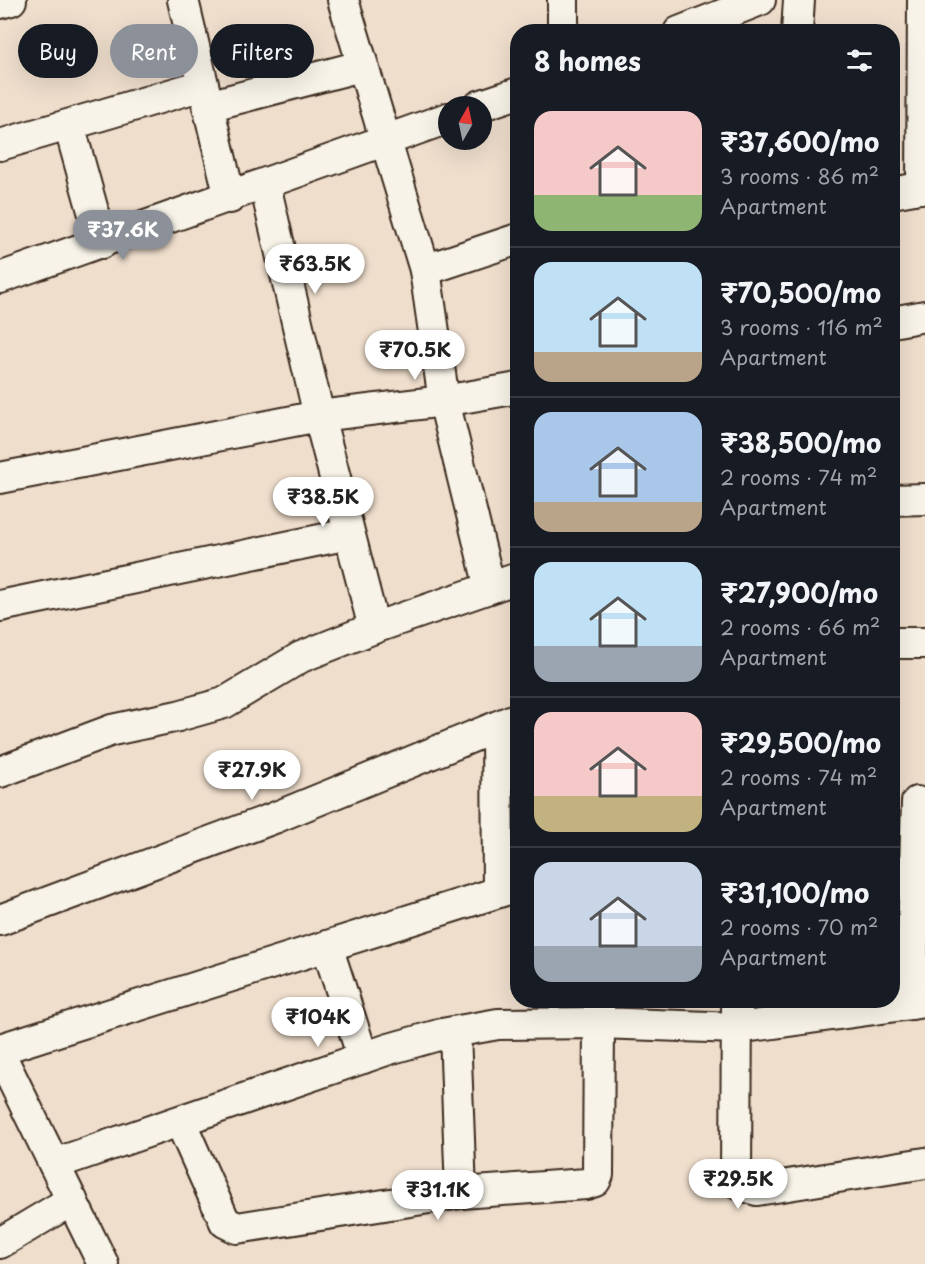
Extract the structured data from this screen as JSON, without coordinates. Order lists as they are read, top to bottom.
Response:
{
  "north": "top",
  "page": {
    "chip": ["Buy", "Rent", "Filters"],
    "heading": "8 homes",
    "list": [
      {
        "name": "₹37,600/mo",
        "note": "3 rooms · 86 m² · Apartment"
      },
      {
        "name": "₹70,500/mo",
        "note": "3 rooms · 116 m² · Apartment"
      },
      {
        "name": "₹38,500/mo",
        "note": "2 rooms · 74 m² · Apartment"
      },
      {
        "name": "₹27,900/mo",
        "note": "2 rooms · 66 m² · Apartment"
      },
      {
        "name": "₹29,500/mo",
        "note": "2 rooms · 74 m² · Apartment"
      },
      {
        "name": "₹31,100/mo",
        "note": "2 rooms · 70 m² · Apartment"
      }
    ],
    "price": [
      "₹37.6K",
      "₹63.5K",
      "₹70.5K",
      "₹38.5K",
      "₹27.9K",
      "₹104K",
      "₹29.5K",
      "₹31.1K"
    ]
  }
}
